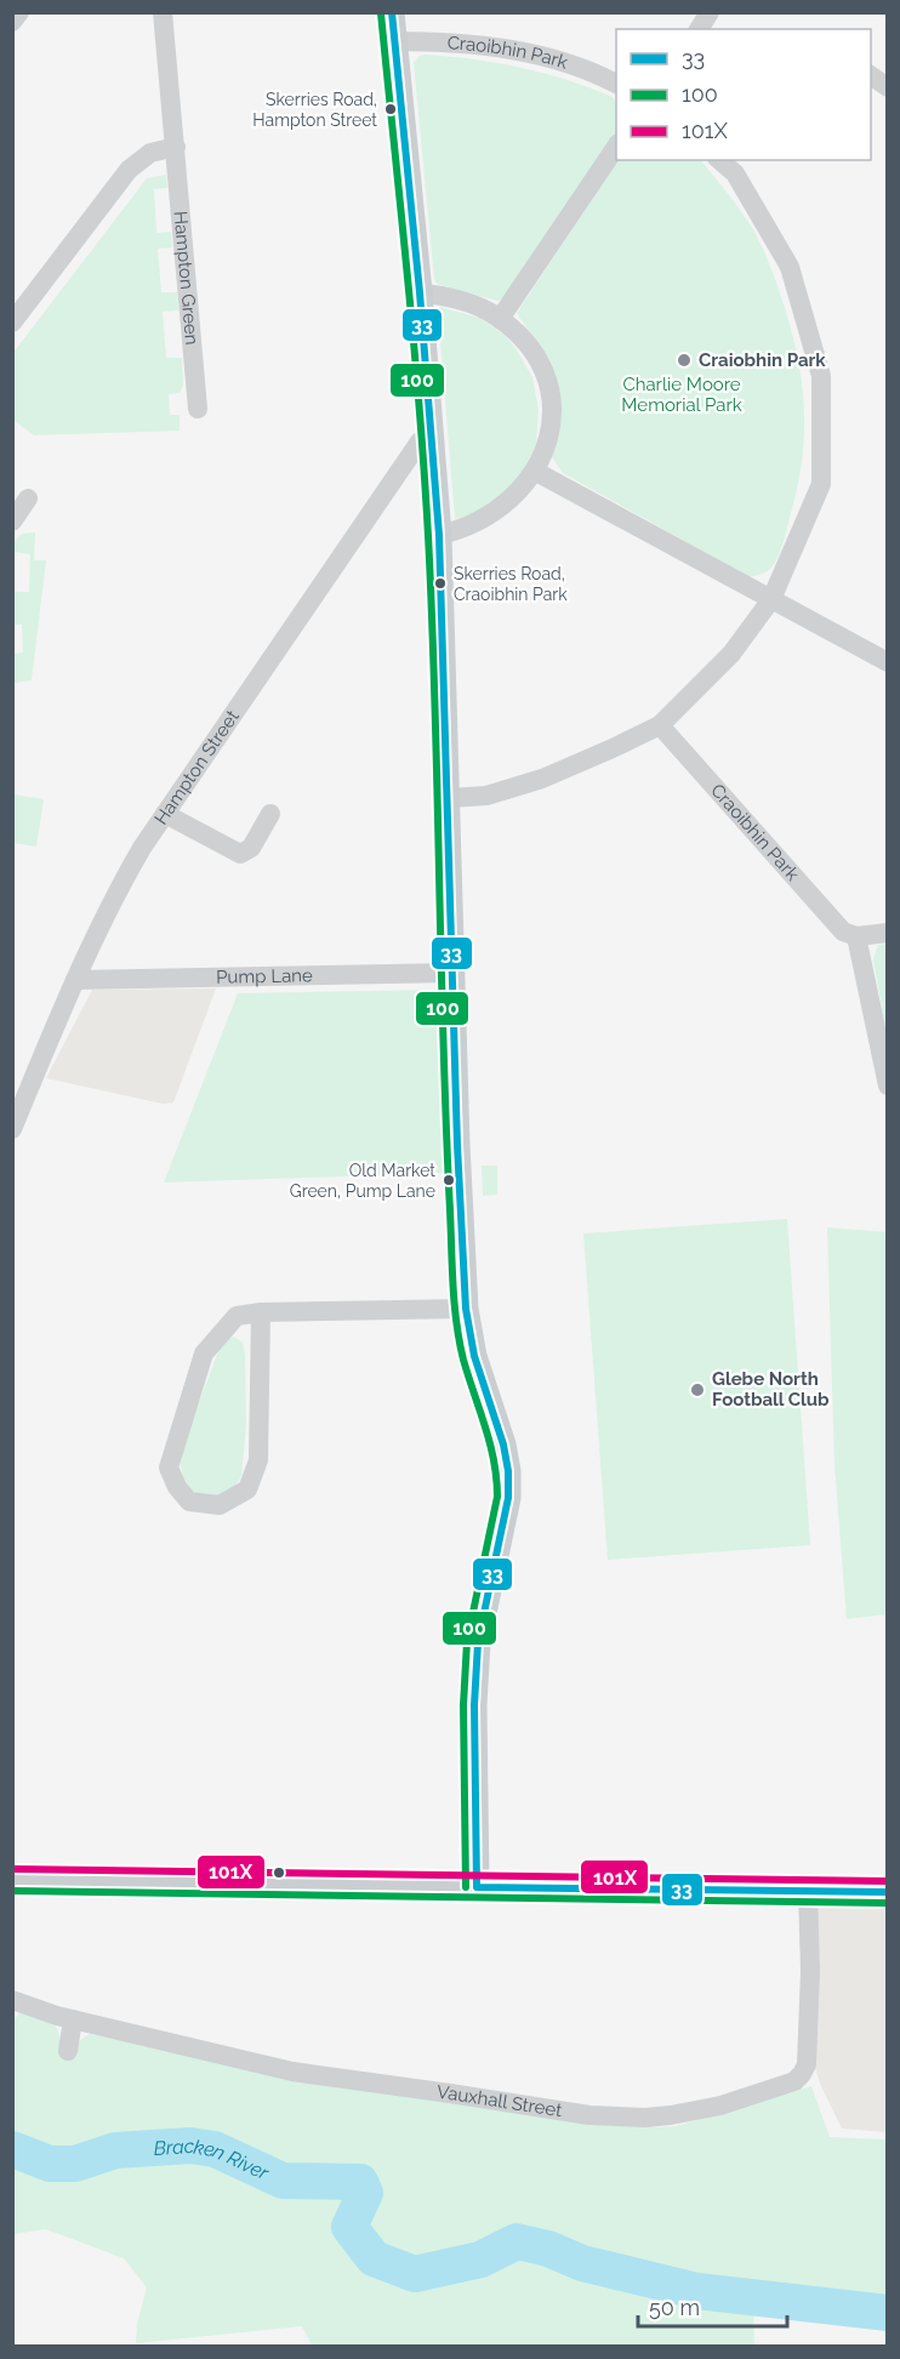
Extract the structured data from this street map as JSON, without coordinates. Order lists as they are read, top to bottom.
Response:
{
  "streets": {
    "street": [
      "Craoibhin Park",
      "Hampton Green",
      "Hampton Street",
      "Pump Lane",
      "Vauxhall Street"
    ]
  },
  "crossings": [
    ["Hampton Street", "Pump Lane"]
  ],
  "water": ["Bracken River"],
  "parks": ["Charlie Moore Memorial Park"],
  "places": [
    "Skerries Road, Hampton Street",
    "Craiobhin Park",
    "Skerries Road, Craoibhin Park",
    "Old Market Green, Pump Lane",
    "Glebe North Football Club"
  ],
  "lines": ["transit line 33", "transit line 100", "transit line 101X"],
  "legend": ["33", "100", "101X"],
  "scale_bar": "50 m"
}
